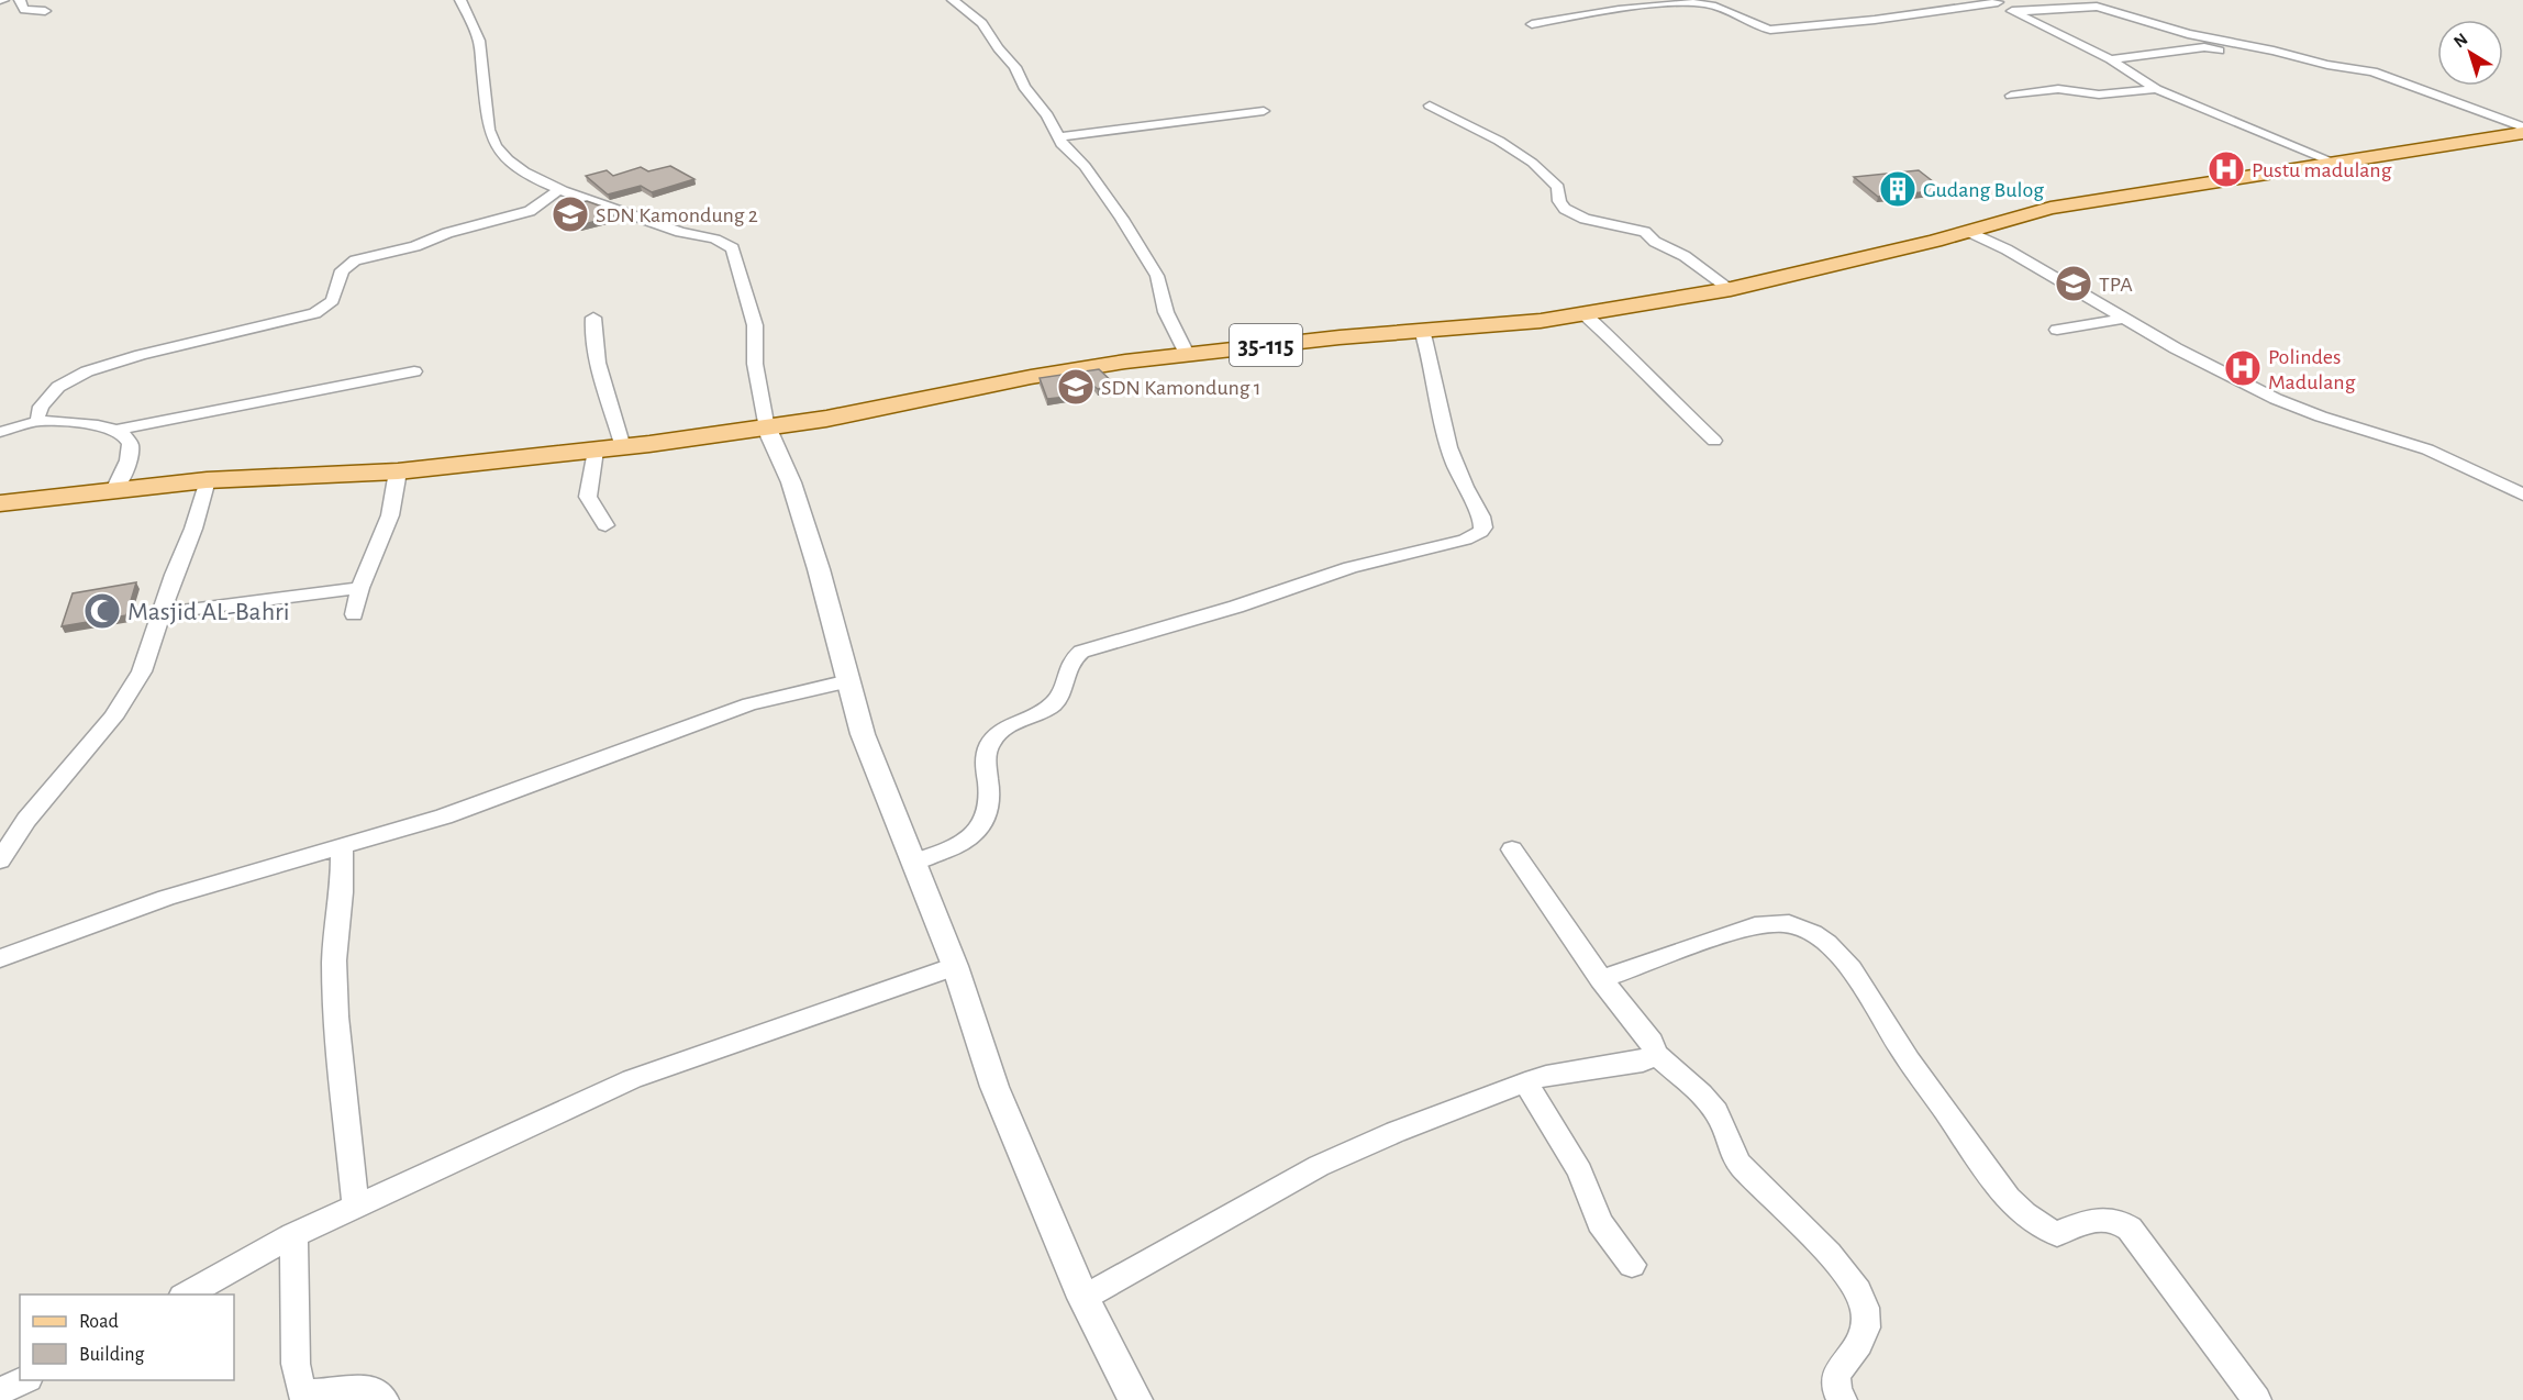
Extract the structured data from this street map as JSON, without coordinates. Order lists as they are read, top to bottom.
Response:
{
  "streets": {
    "main road": ["35-115"]
  },
  "places": {
    "hospital": ["Pustu madulang", "Polindes Madulang"],
    "building": ["Gudang Bulog"],
    "school or university": ["SDN Kamondung 2", "TPA", "SDN Kamondung 1"],
    "mosque": ["Masjid AL-Bahri"]
  },
  "legend": ["Road", "Building"],
  "north": "top left"
}
